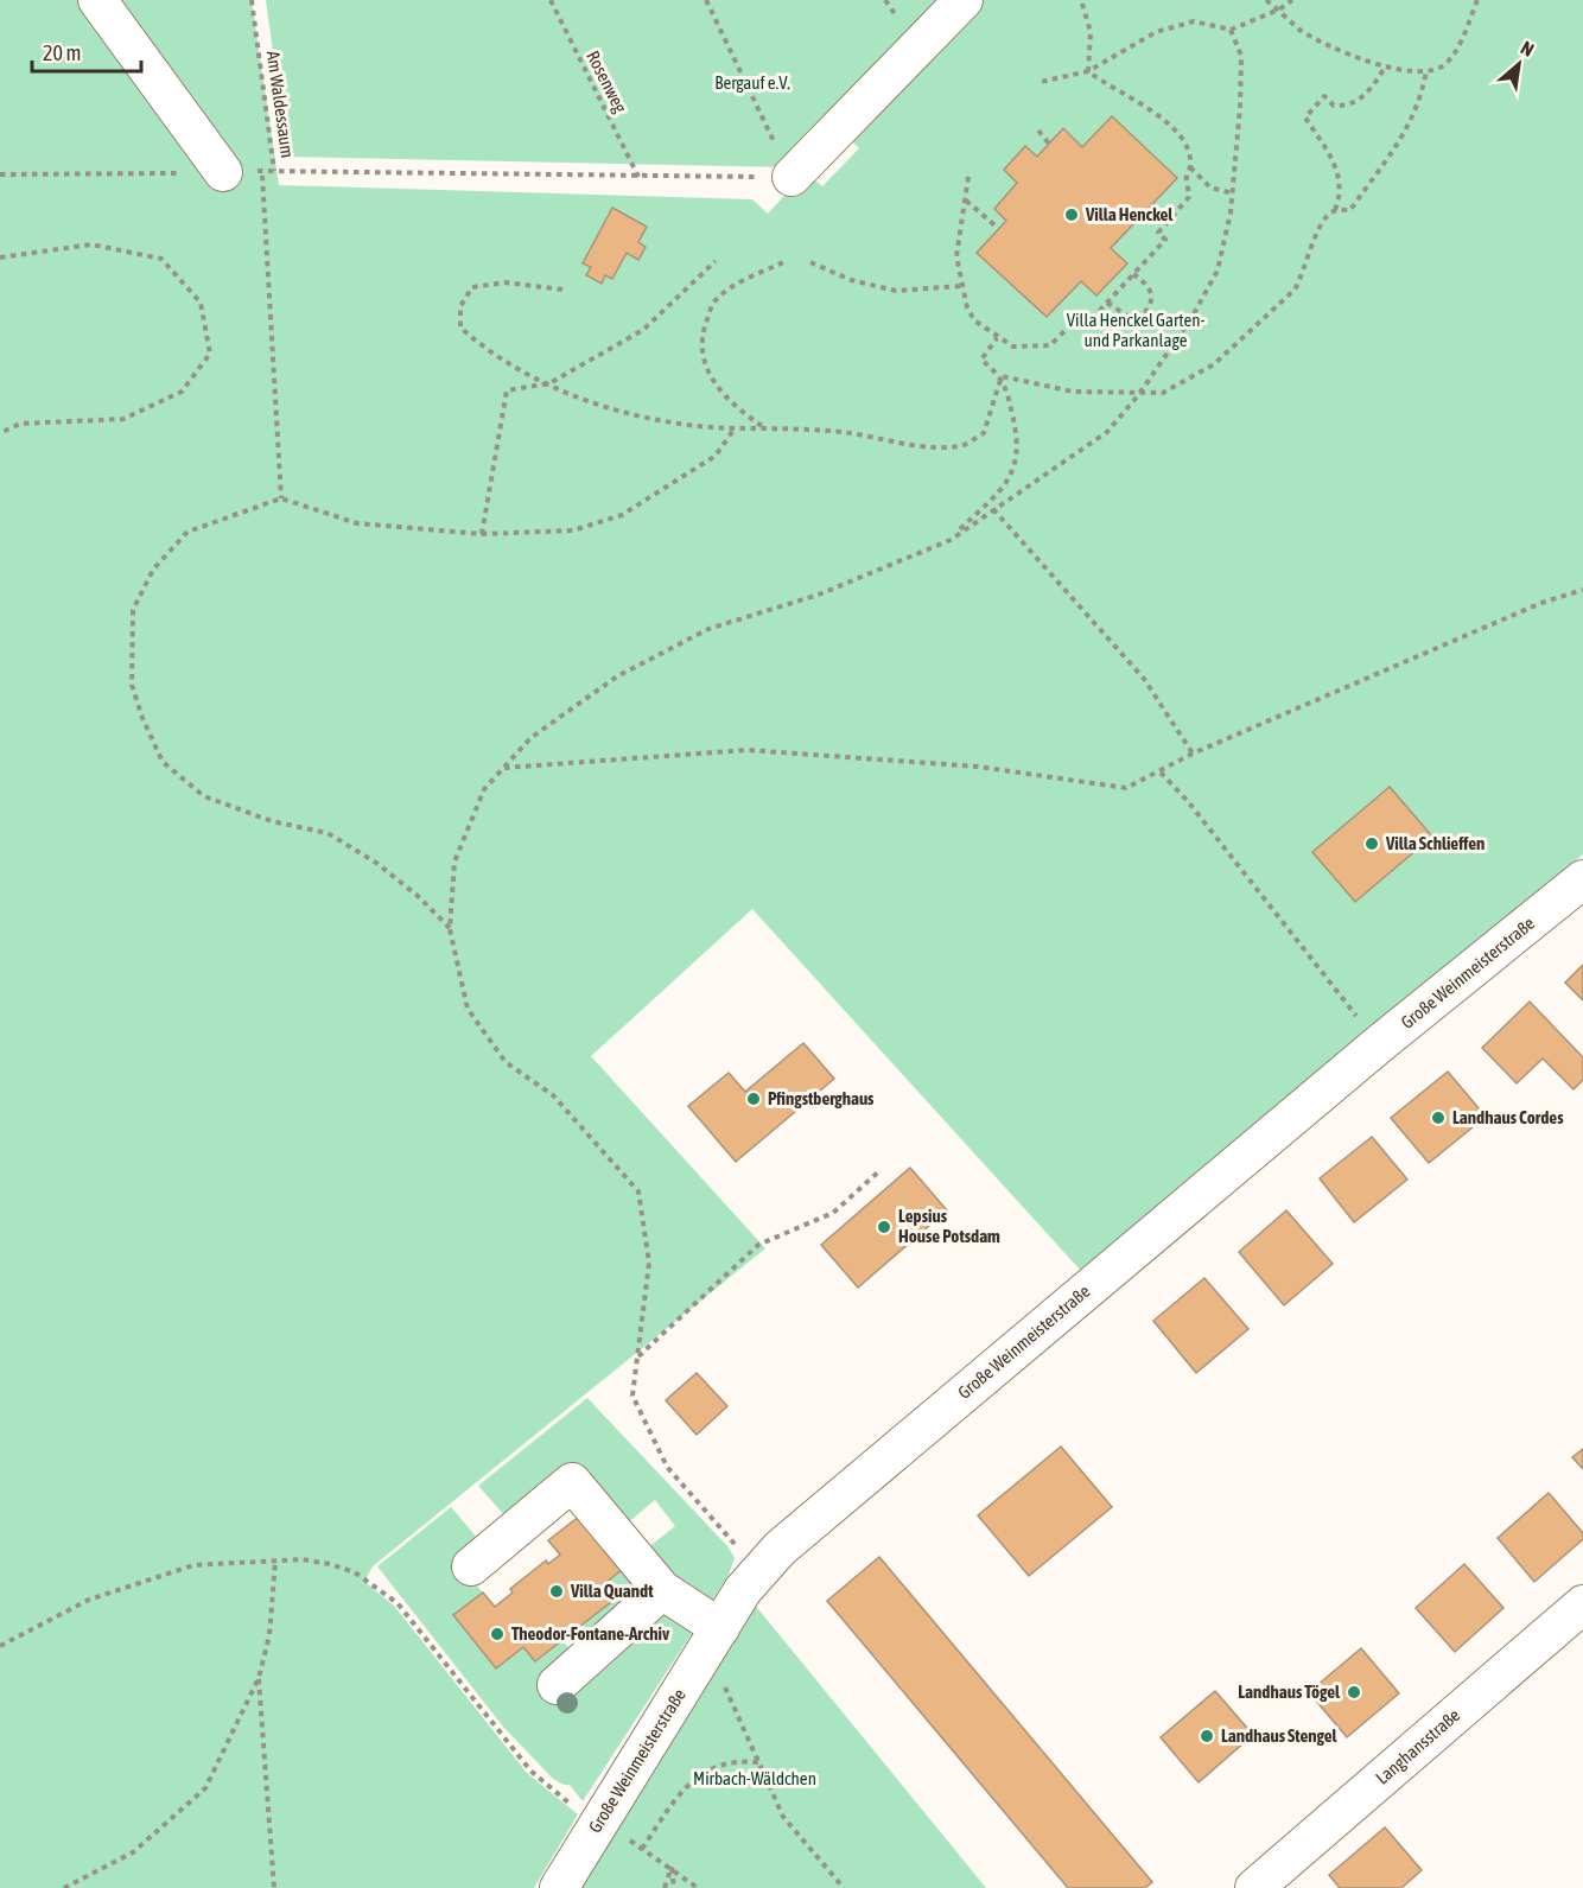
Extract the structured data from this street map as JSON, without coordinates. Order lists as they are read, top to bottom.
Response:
{
  "streets": {
    "street": ["Große Weinmeisterstraße", "Langhansstraße"],
    "path": ["Rosenweg", "Am Waldessaum"]
  },
  "parks": ["Bergauf e.V.", "Villa Henckel Garten- und Parkanlage", "Mirbach-Wäldchen"],
  "places": [
    "Villa Henckel",
    "Villa Schlieffen",
    "Pfingstberghaus",
    "Landhaus Cordes",
    "Lepsius House Potsdam",
    "Villa Quandt",
    "Theodor-Fontane-Archiv",
    "Landhaus Tögel",
    "Landhaus Stengel"
  ],
  "scale_bar": "20 m",
  "north": "top right"
}
